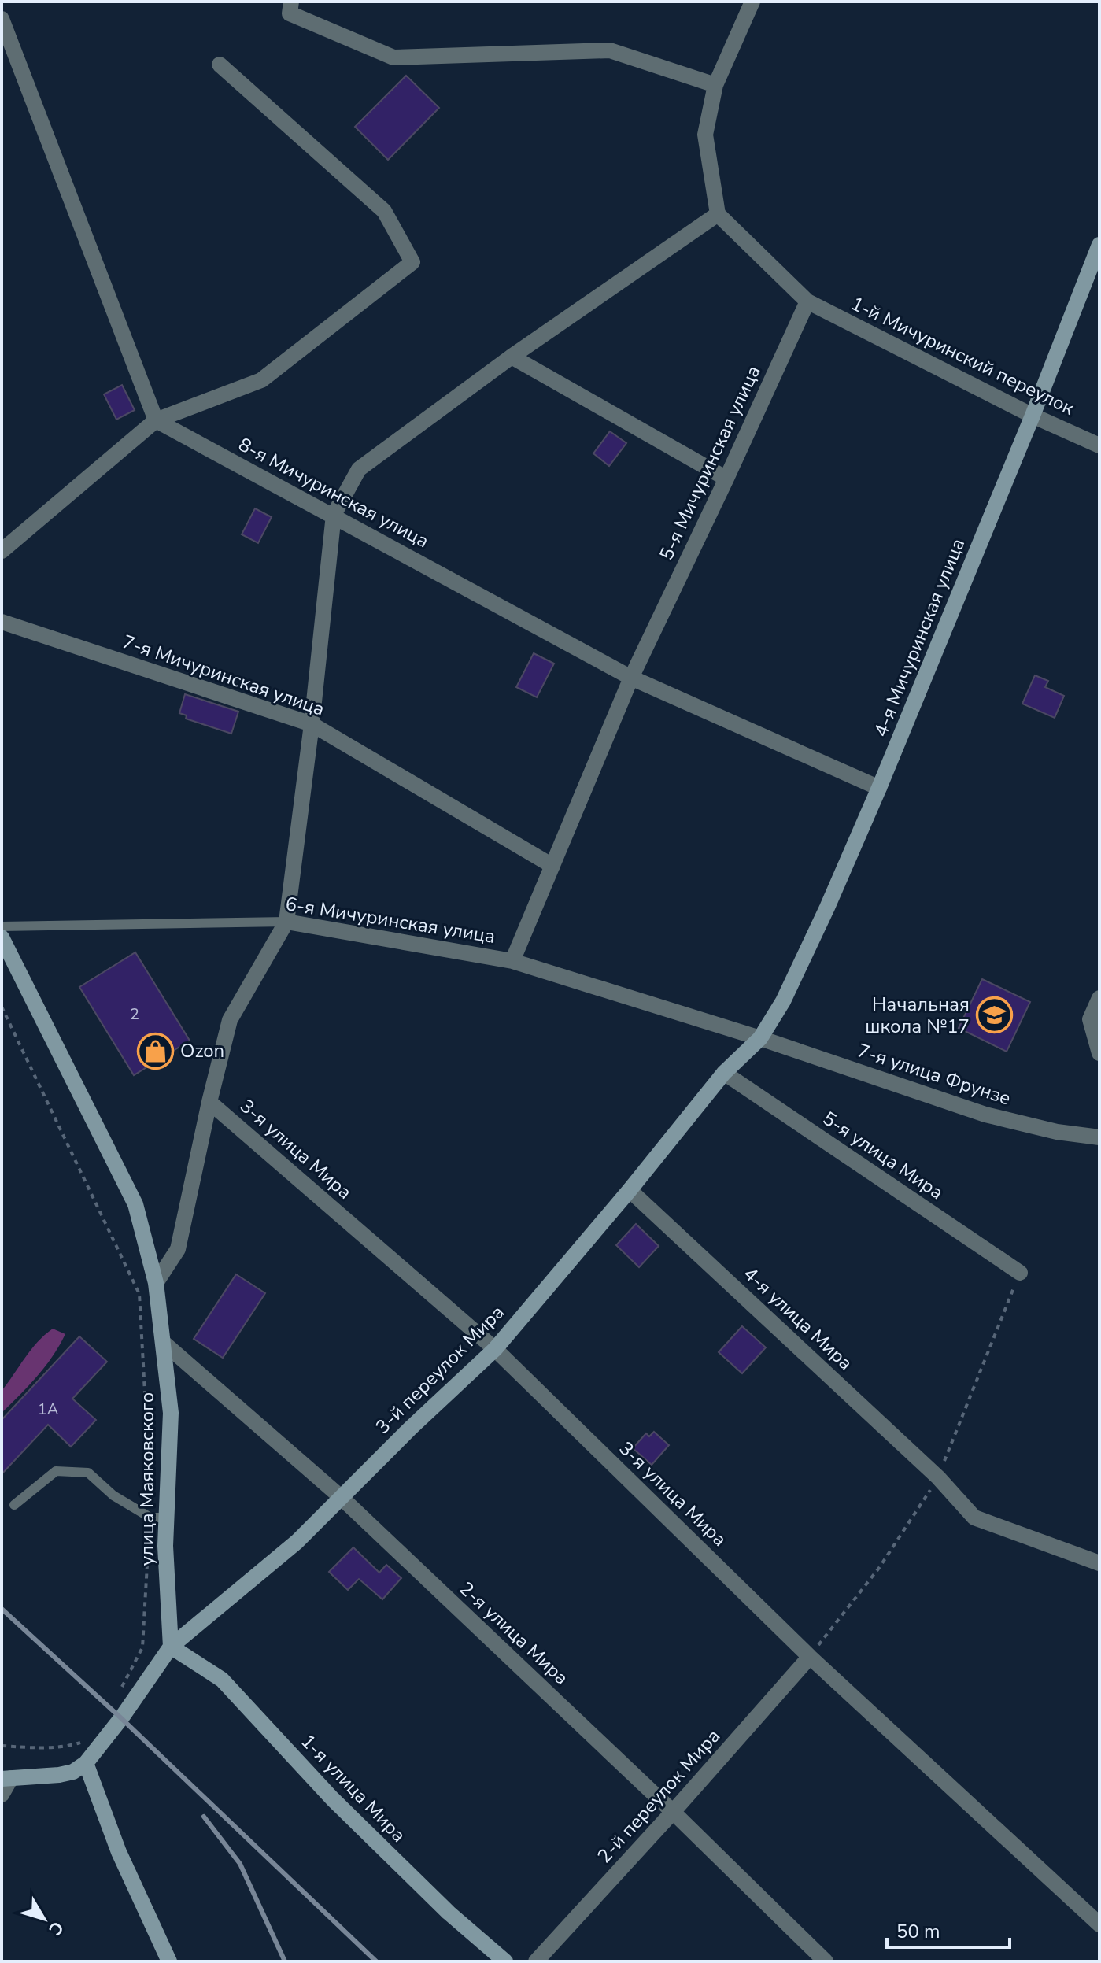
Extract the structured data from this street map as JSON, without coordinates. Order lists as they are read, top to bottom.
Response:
{
  "streets": {
    "street": [
      "1-й Мичуринский переулок",
      "5-я Мичуринская улица",
      "8-я Мичуринская улица",
      "4-я Мичуринская улица",
      "7-я Мичуринская улица",
      "6-я Мичуринская улица",
      "7-я улица Фрунзе",
      "3-я улица Мира",
      "5-я улица Мира",
      "4-я улица Мира",
      "3-й переулок Мира",
      "улица Маяковского",
      "2-я улица Мира",
      "1-я улица Мира",
      "2-й переулок Мира"
    ]
  },
  "crossings": [
    ["1-й Мичуринский переулок", "5-я Мичуринская улица"],
    ["1-й Мичуринский переулок", "4-я Мичуринская улица"],
    ["5-я Мичуринская улица", "8-я Мичуринская улица"],
    ["5-я Мичуринская улица", "7-я Мичуринская улица"],
    ["5-я Мичуринская улица", "6-я Мичуринская улица"],
    ["8-я Мичуринская улица", "4-я Мичуринская улица"],
    ["4-я Мичуринская улица", "6-я Мичуринская улица"],
    ["4-я Мичуринская улица", "7-я улица Фрунзе"],
    ["4-я Мичуринская улица", "3-й переулок Мира"],
    ["6-я Мичуринская улица", "7-я улица Фрунзе"],
    ["6-я Мичуринская улица", "3-й переулок Мира"],
    ["7-я улица Фрунзе", "3-й переулок Мира"],
    ["3-я улица Мира", "3-й переулок Мира"],
    ["3-я улица Мира", "2-й переулок Мира"],
    ["5-я улица Мира", "3-й переулок Мира"],
    ["4-я улица Мира", "3-й переулок Мира"],
    ["3-й переулок Мира", "улица Маяковского"],
    ["3-й переулок Мира", "2-я улица Мира"],
    ["3-й переулок Мира", "1-я улица Мира"],
    ["улица Маяковского", "2-я улица Мира"],
    ["улица Маяковского", "1-я улица Мира"],
    ["2-я улица Мира", "2-й переулок Мира"]
  ],
  "places": {
    "school or university": ["Начальная школа №17"],
    "shop": ["Ozon"]
  },
  "house_numbers": ["2", "1А"],
  "scale_bar": "50 m",
  "north": "bottom right"
}
